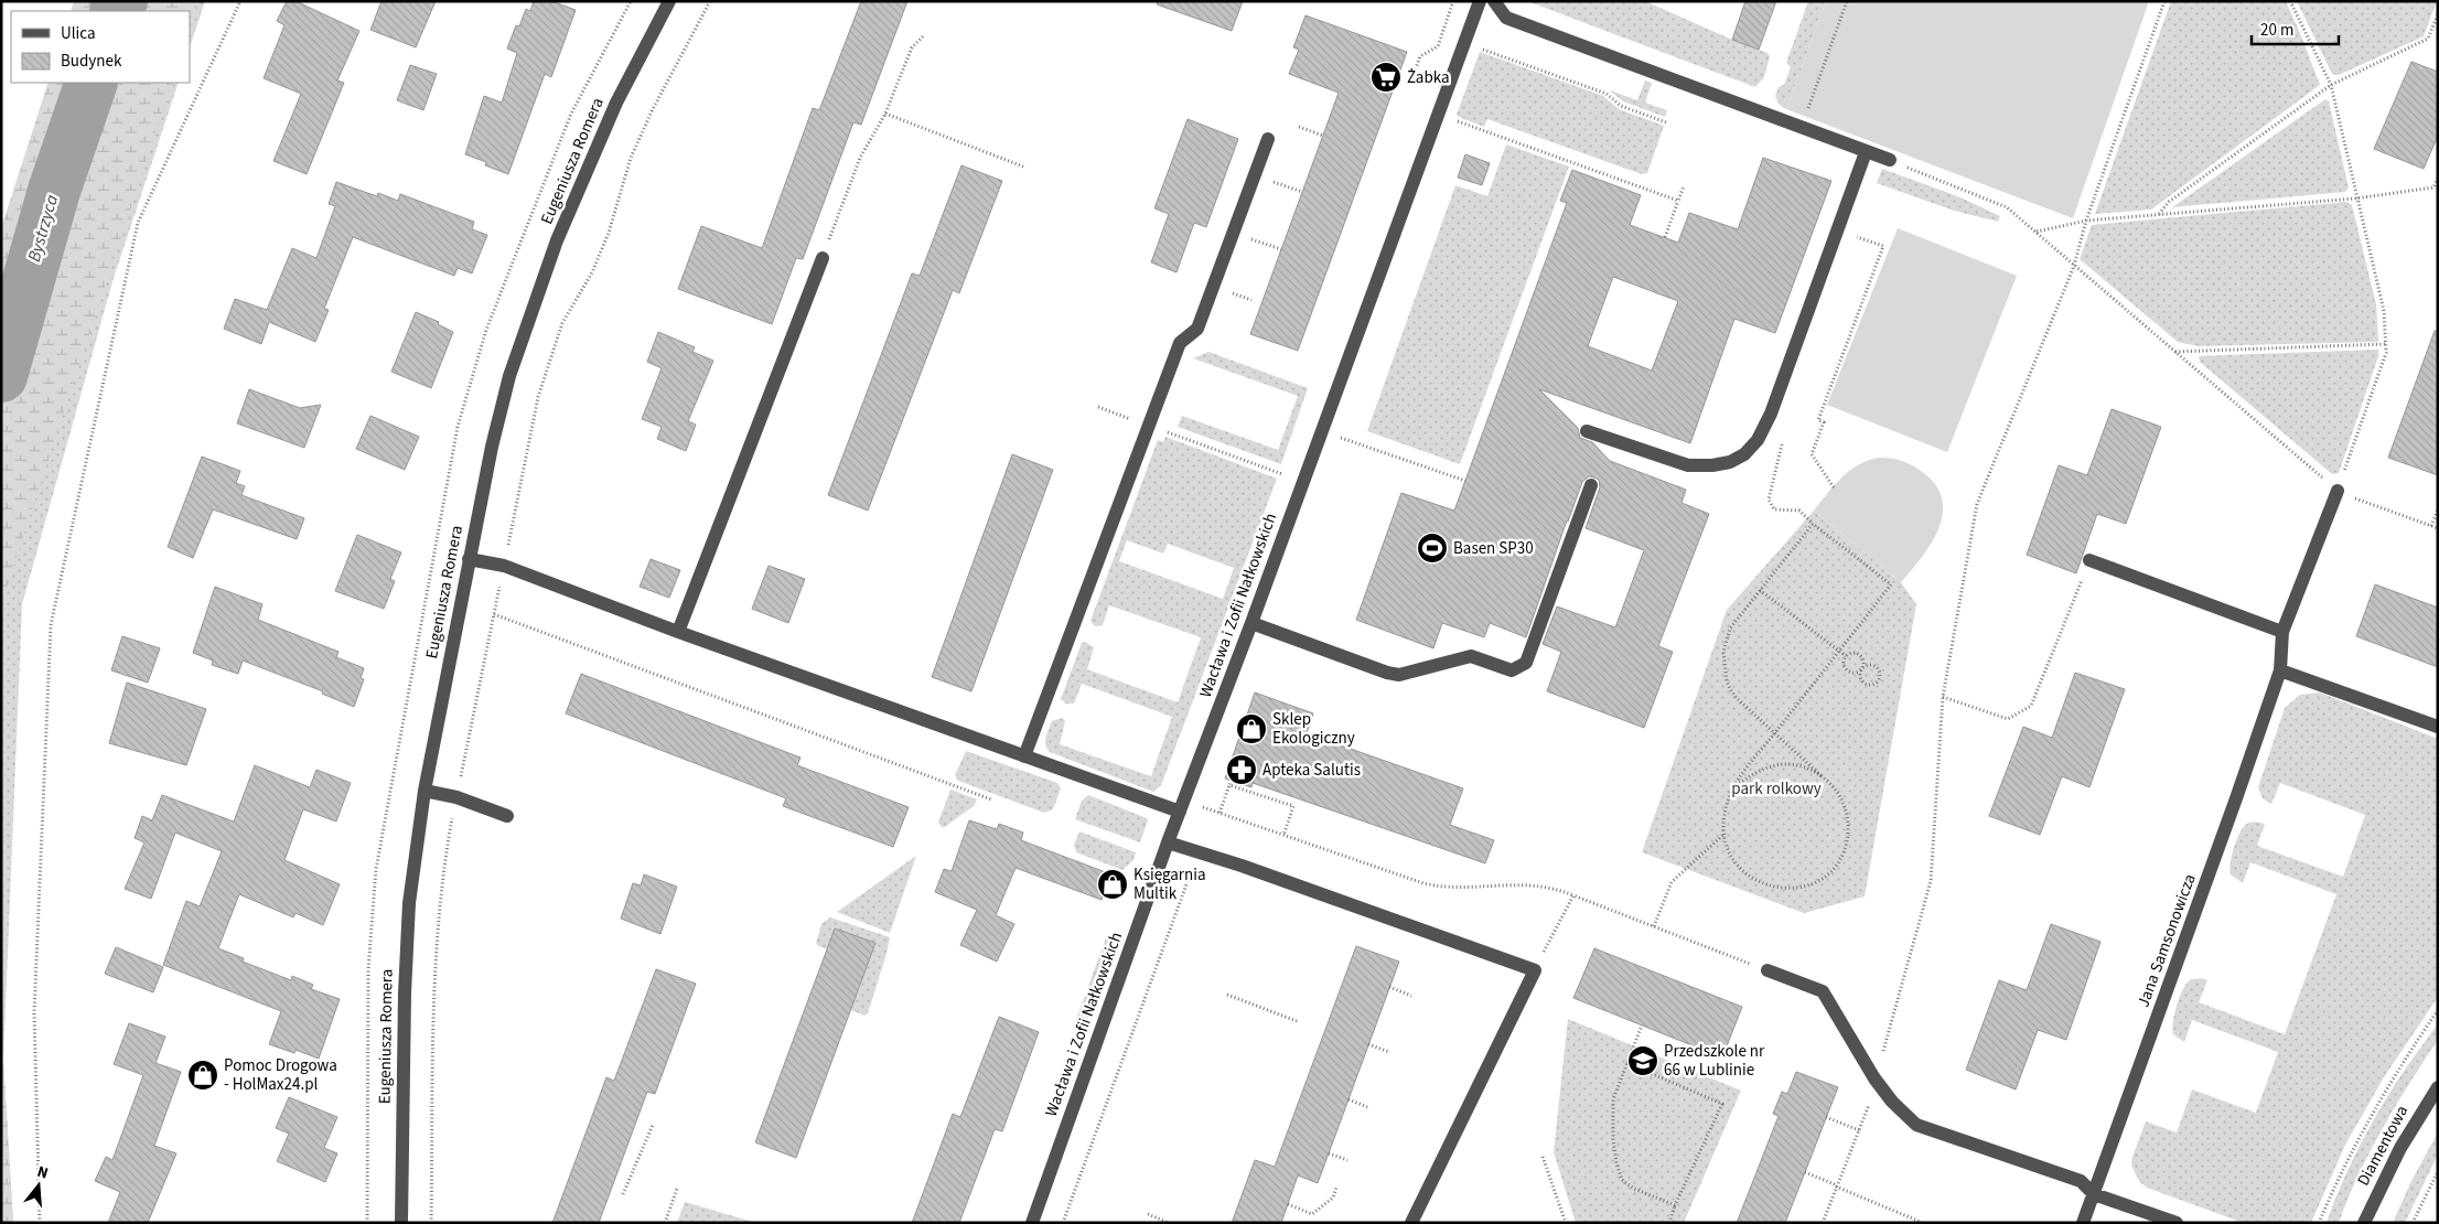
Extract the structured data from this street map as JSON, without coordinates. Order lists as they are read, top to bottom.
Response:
{
  "streets": {
    "street": [
      "Eugeniusza Romera",
      "Wacława i Zofii Nałkowskich",
      "Jana Samsonowicza",
      "Diamentowa"
    ]
  },
  "water": ["Bystrzyca"],
  "parks": ["park rolkowy"],
  "places": {
    "supermarket": ["Żabka"],
    "sports": ["Basen SP30"],
    "shop": ["Sklep Ekologiczny", "Księgarnia Multik", "Pomoc Drogowa - HolMax24.pl"],
    "pharmacy": ["Apteka Salutis"],
    "school or university": ["Przedszkole nr 66 w Lublinie"]
  },
  "legend": ["Ulica", "Budynek"],
  "scale_bar": "20 m",
  "north": "top"
}
